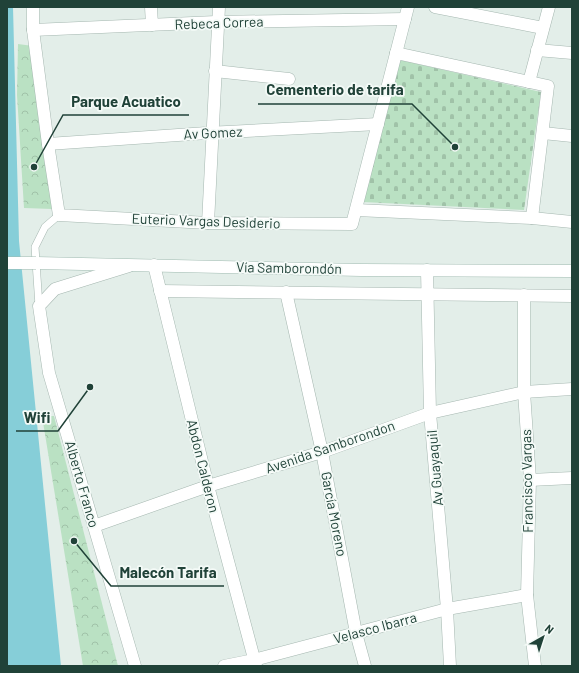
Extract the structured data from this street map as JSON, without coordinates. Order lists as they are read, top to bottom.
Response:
{
  "streets": {
    "street": [
      "Rebeca Correa",
      "Av Gomez",
      "Euterio Vargas Desiderio",
      "Vía Samborondón",
      "Avenida Samborondon",
      "Abdon Calderon",
      "Av Guayaquil",
      "Francisco Vargas",
      "Alberto Franco",
      "García Moreno",
      "Velasco Ibarra"
    ]
  },
  "crossings": [
    ["Vía Samborondón", "Abdon Calderon"],
    ["Vía Samborondón", "Av Guayaquil"],
    ["Avenida Samborondon", "Abdon Calderon"],
    ["Avenida Samborondon", "Av Guayaquil"],
    ["Avenida Samborondon", "Francisco Vargas"],
    ["Avenida Samborondon", "Alberto Franco"],
    ["Avenida Samborondon", "García Moreno"],
    ["Abdon Calderon", "Velasco Ibarra"],
    ["Av Guayaquil", "Velasco Ibarra"],
    ["Francisco Vargas", "Velasco Ibarra"],
    ["García Moreno", "Velasco Ibarra"]
  ],
  "places": [
    "Cementerio de tarifa",
    "Parque Acuatico",
    "Wifi",
    "Malecón Tarifa"
  ],
  "north": "top right"
}
